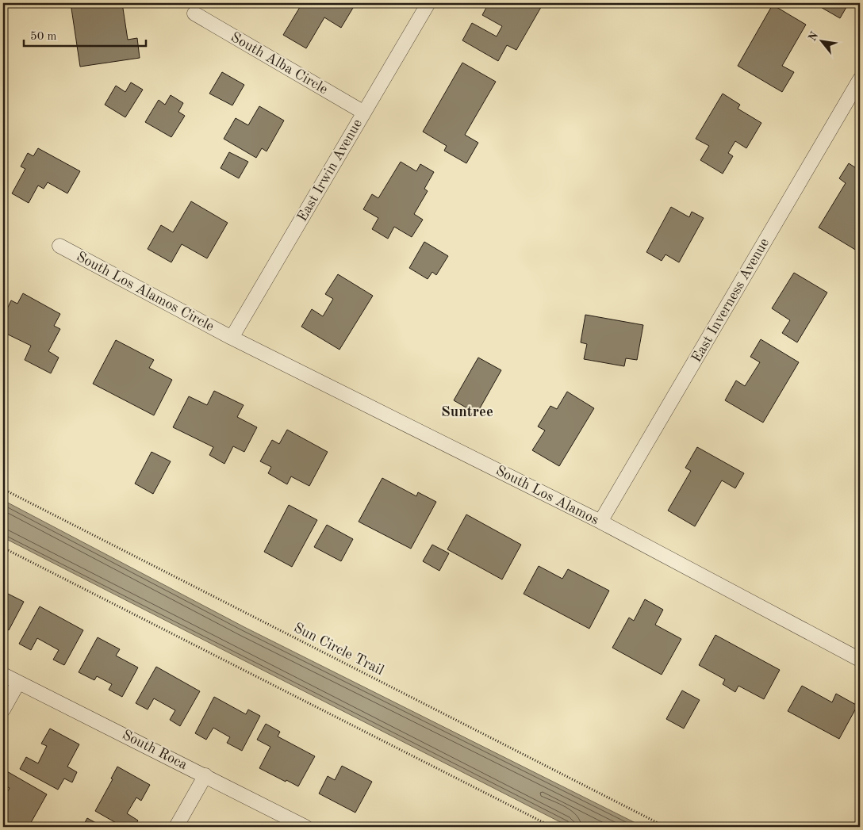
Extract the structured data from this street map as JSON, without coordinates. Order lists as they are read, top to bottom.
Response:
{
  "streets": {
    "street": [
      "South Alba Circle",
      "East Irwin Avenue",
      "South Los Alamos Circle",
      "East Inverness Avenue",
      "South Los Alamos",
      "South Roca"
    ],
    "path": ["Sun Circle Trail"]
  },
  "crossings": [
    ["South Alba Circle", "East Irwin Avenue"],
    ["East Irwin Avenue", "South Los Alamos Circle"],
    ["East Irwin Avenue", "South Los Alamos"],
    ["South Los Alamos Circle", "South Los Alamos"],
    ["East Inverness Avenue", "South Los Alamos"]
  ],
  "districts": ["Suntree"],
  "scale_bar": "50 m",
  "north": "top left"
}
